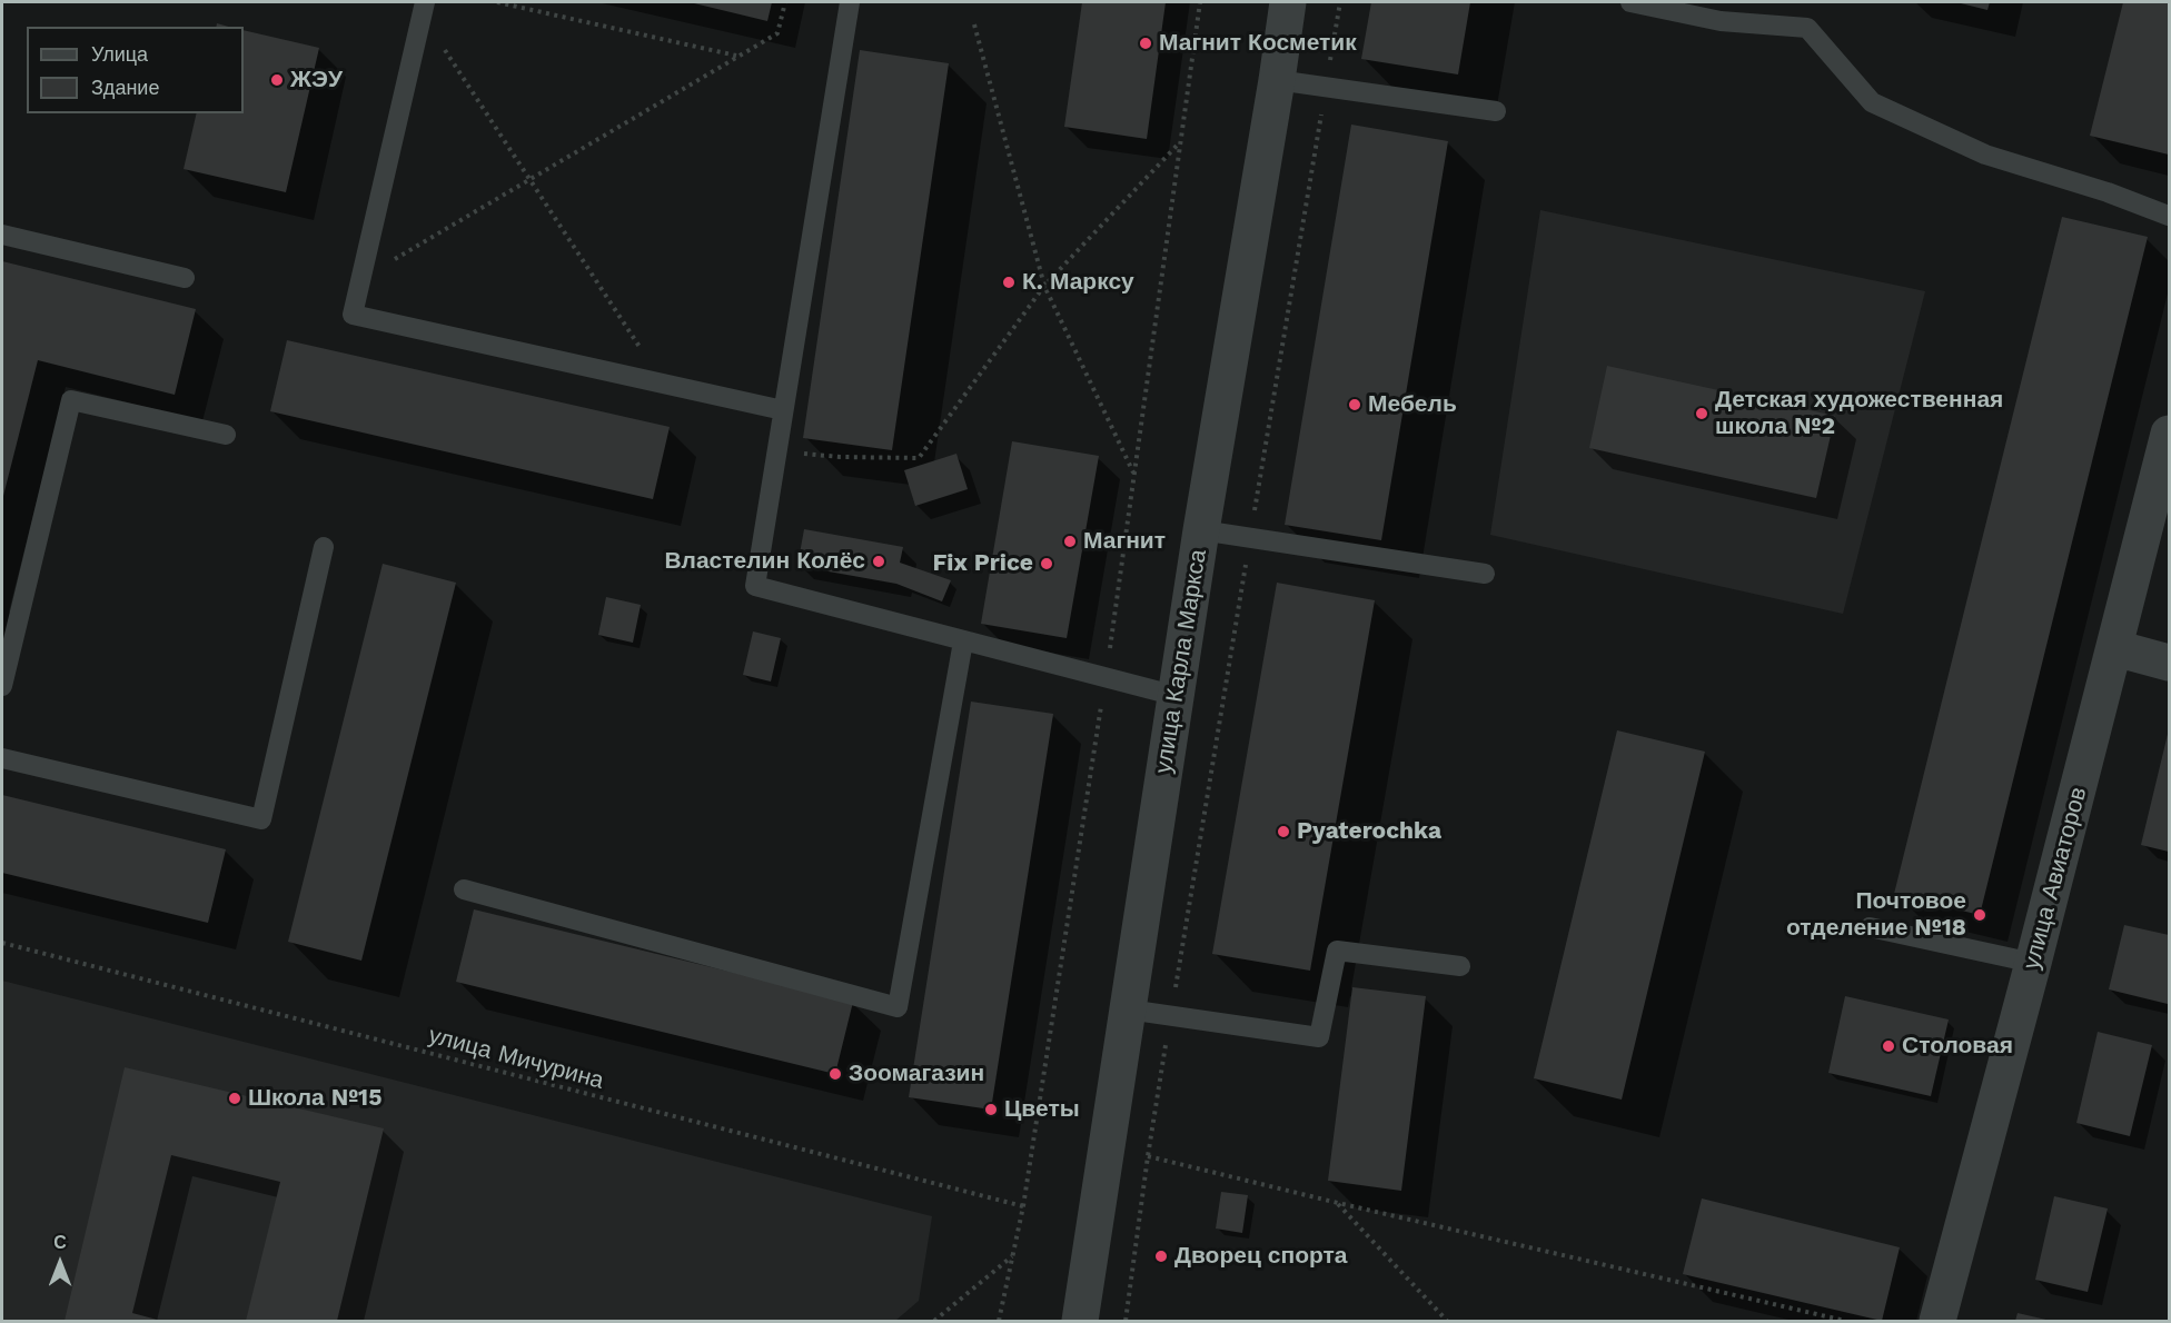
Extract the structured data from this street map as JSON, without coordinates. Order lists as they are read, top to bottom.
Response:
{
  "streets": {
    "street": ["улица Карла Маркса", "улица Авиаторов"],
    "path": ["улица Мичурина"]
  },
  "places": [
    "Магнит Косметик",
    "ЖЭУ",
    "К. Марксу",
    "Мебель",
    "Детская художественная школа №2",
    "Магнит",
    "Властелин Колёс",
    "Fix Price",
    "Pyaterochka",
    "Почтовое отделение №18",
    "Столовая",
    "Зоомагазин",
    "Школа №15",
    "Цветы",
    "Дворец спорта"
  ],
  "legend": ["Улица", "Здание"],
  "north": "top"
}
